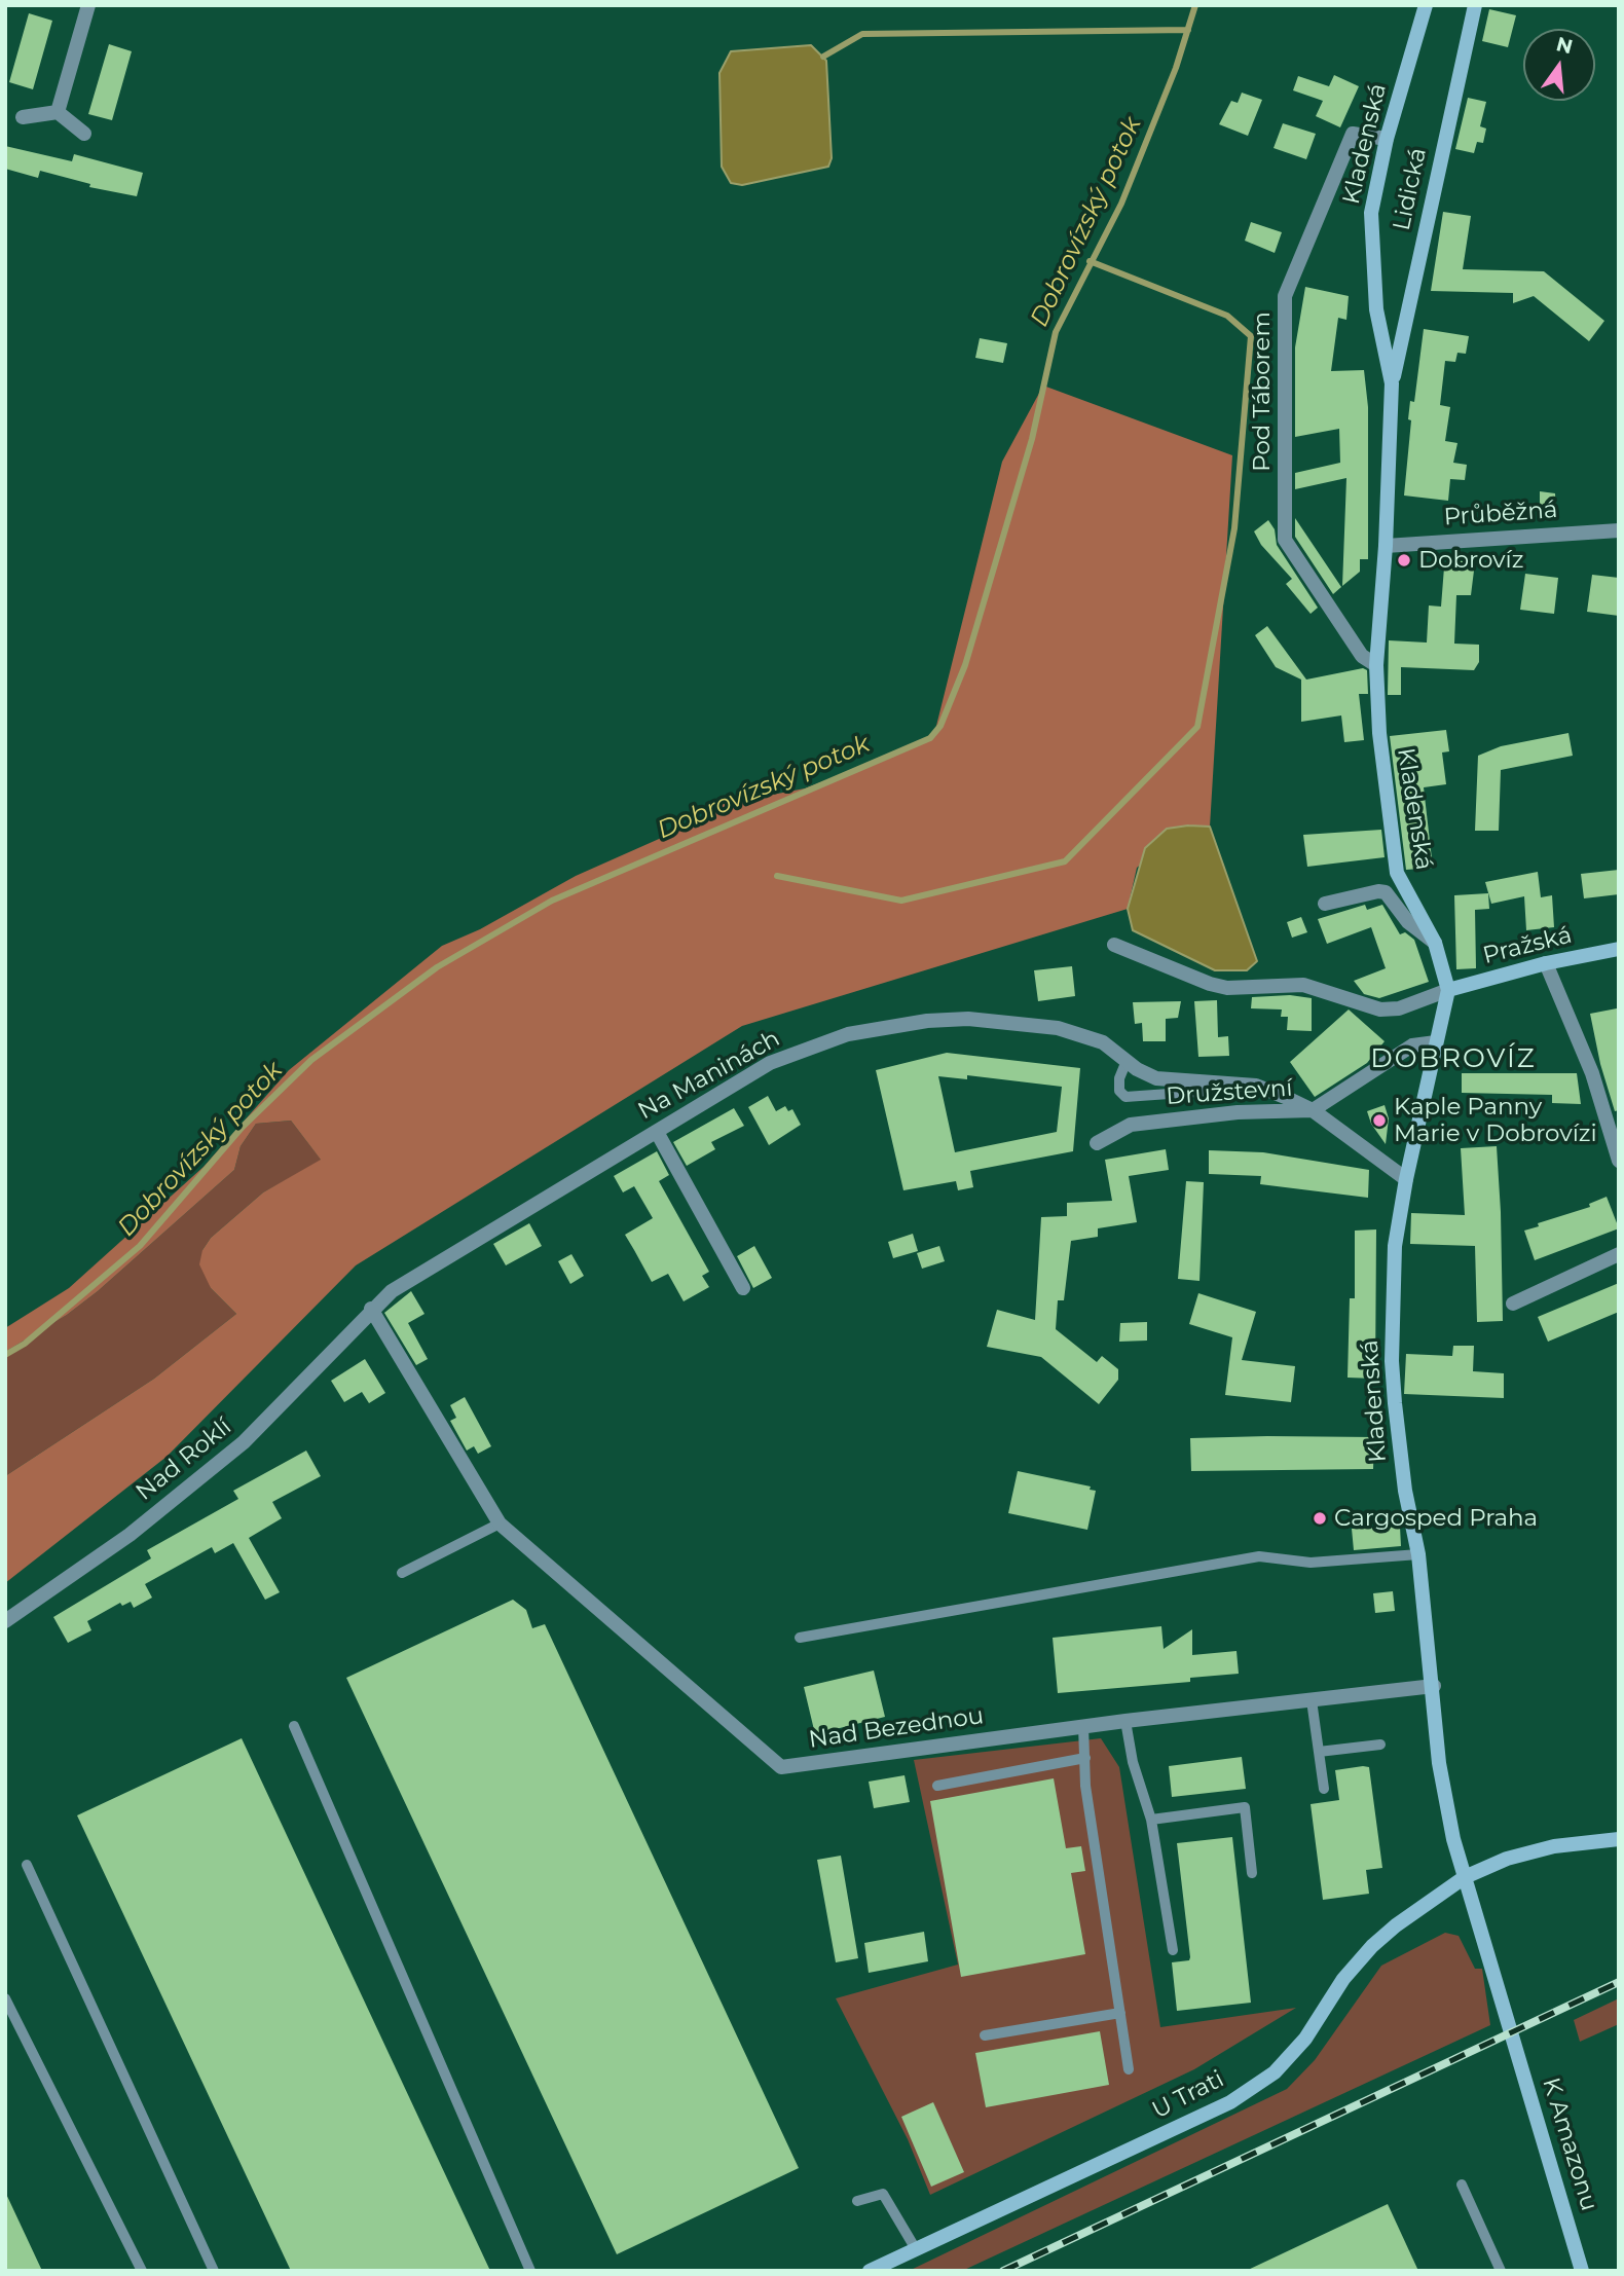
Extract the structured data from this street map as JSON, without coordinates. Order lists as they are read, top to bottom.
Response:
{
  "streets": {
    "street": [
      "Kladenská",
      "Lidická",
      "Pod Táborem",
      "Průběžná",
      "Pražská",
      "Na Maninách",
      "Družstevní",
      "Nad Roklí",
      "Nad Bezednou",
      "U Trati",
      "K Amazonu"
    ]
  },
  "crossings": [
    ["Kladenská", "Lidická"],
    ["Kladenská", "Pod Táborem"],
    ["Kladenská", "Průběžná"],
    ["Kladenská", "Pražská"],
    ["Kladenská", "Na Maninách"],
    ["Kladenská", "Družstevní"],
    ["Kladenská", "Nad Bezednou"],
    ["Kladenská", "U Trati"],
    ["Kladenská", "K Amazonu"],
    ["Na Maninách", "Družstevní"],
    ["Na Maninách", "Nad Roklí"],
    ["Na Maninách", "Nad Bezednou"],
    ["Nad Roklí", "Nad Bezednou"]
  ],
  "districts": ["DOBROVÍZ"],
  "water": ["Dobrovízský potok"],
  "places": ["Dobrovíz", "Kaple Panny Marie v Dobrovízi", "Cargosped Praha"],
  "north": "top"
}
